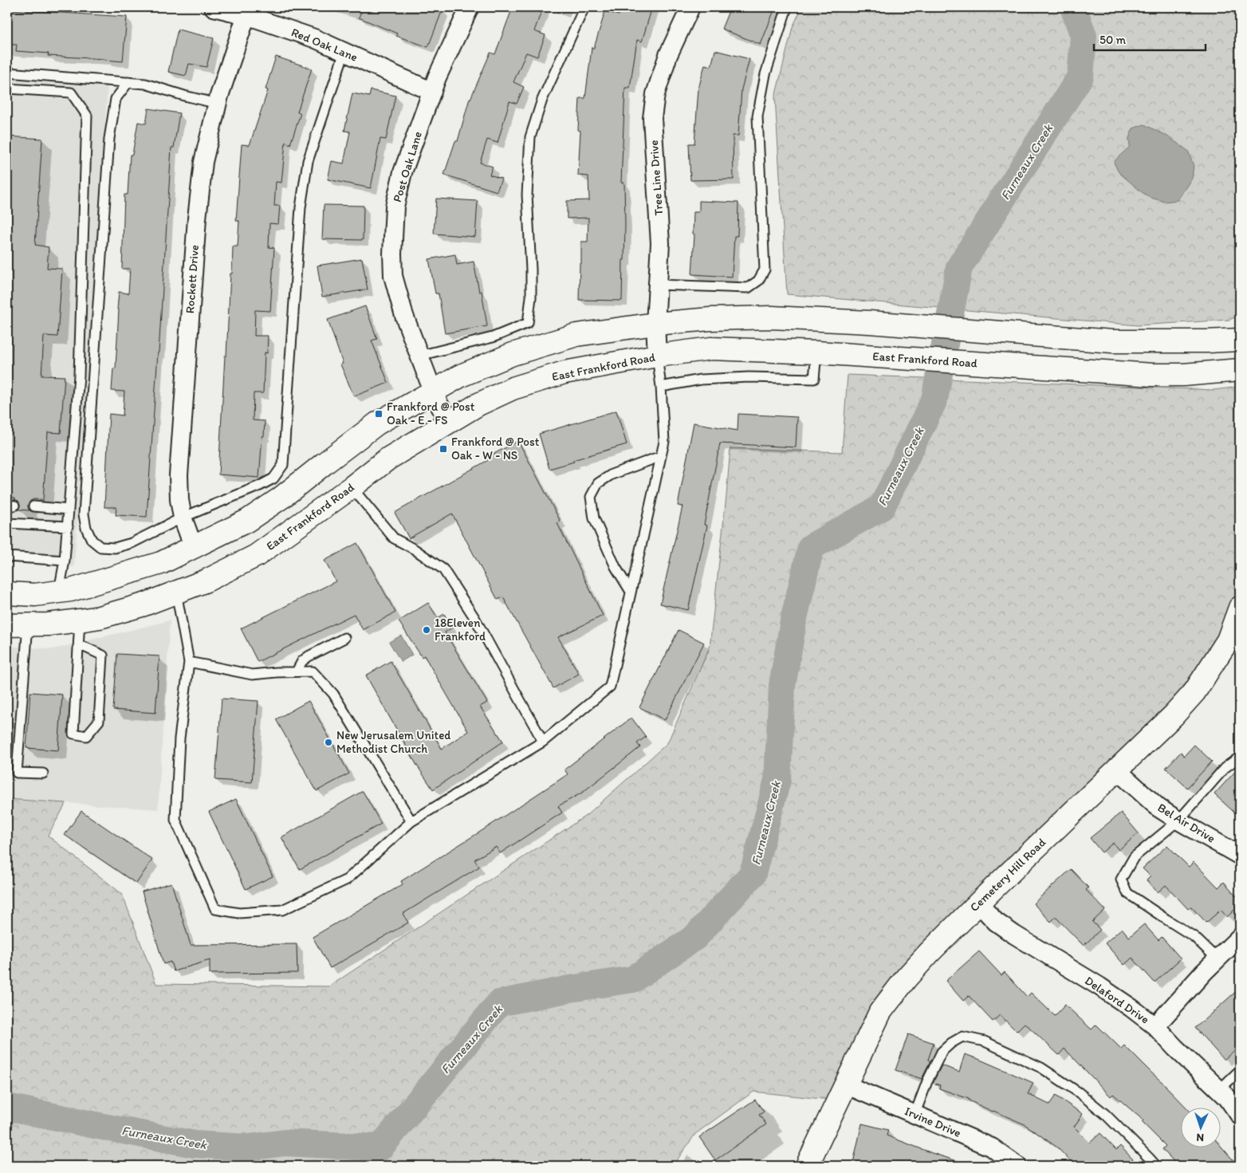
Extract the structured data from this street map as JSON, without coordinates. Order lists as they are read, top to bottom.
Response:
{
  "streets": {
    "main road": ["East Frankford Road", "Cemetery Hill Road"],
    "street": [
      "Red Oak Lane",
      "Post Oak Lane",
      "Tree Line Drive",
      "Rockett Drive",
      "Bel Air Drive",
      "Delaford Drive",
      "Irvine Drive"
    ]
  },
  "crossings": [
    ["Red Oak Lane", "Post Oak Lane"],
    ["Red Oak Lane", "Rockett Drive"],
    ["Post Oak Lane", "East Frankford Road"],
    ["Tree Line Drive", "East Frankford Road"],
    ["Bel Air Drive", "Cemetery Hill Road"],
    ["Cemetery Hill Road", "Delaford Drive"],
    ["Cemetery Hill Road", "Irvine Drive"]
  ],
  "water": ["Furneaux Creek"],
  "places": {
    "transit": ["Frankford @ Post Oak - E - FS", "Frankford @ Post Oak - W - NS"],
    "other": ["18Eleven Frankford", "New Jerusalem United Methodist Church"]
  },
  "scale_bar": "50 m",
  "north": "bottom"
}
